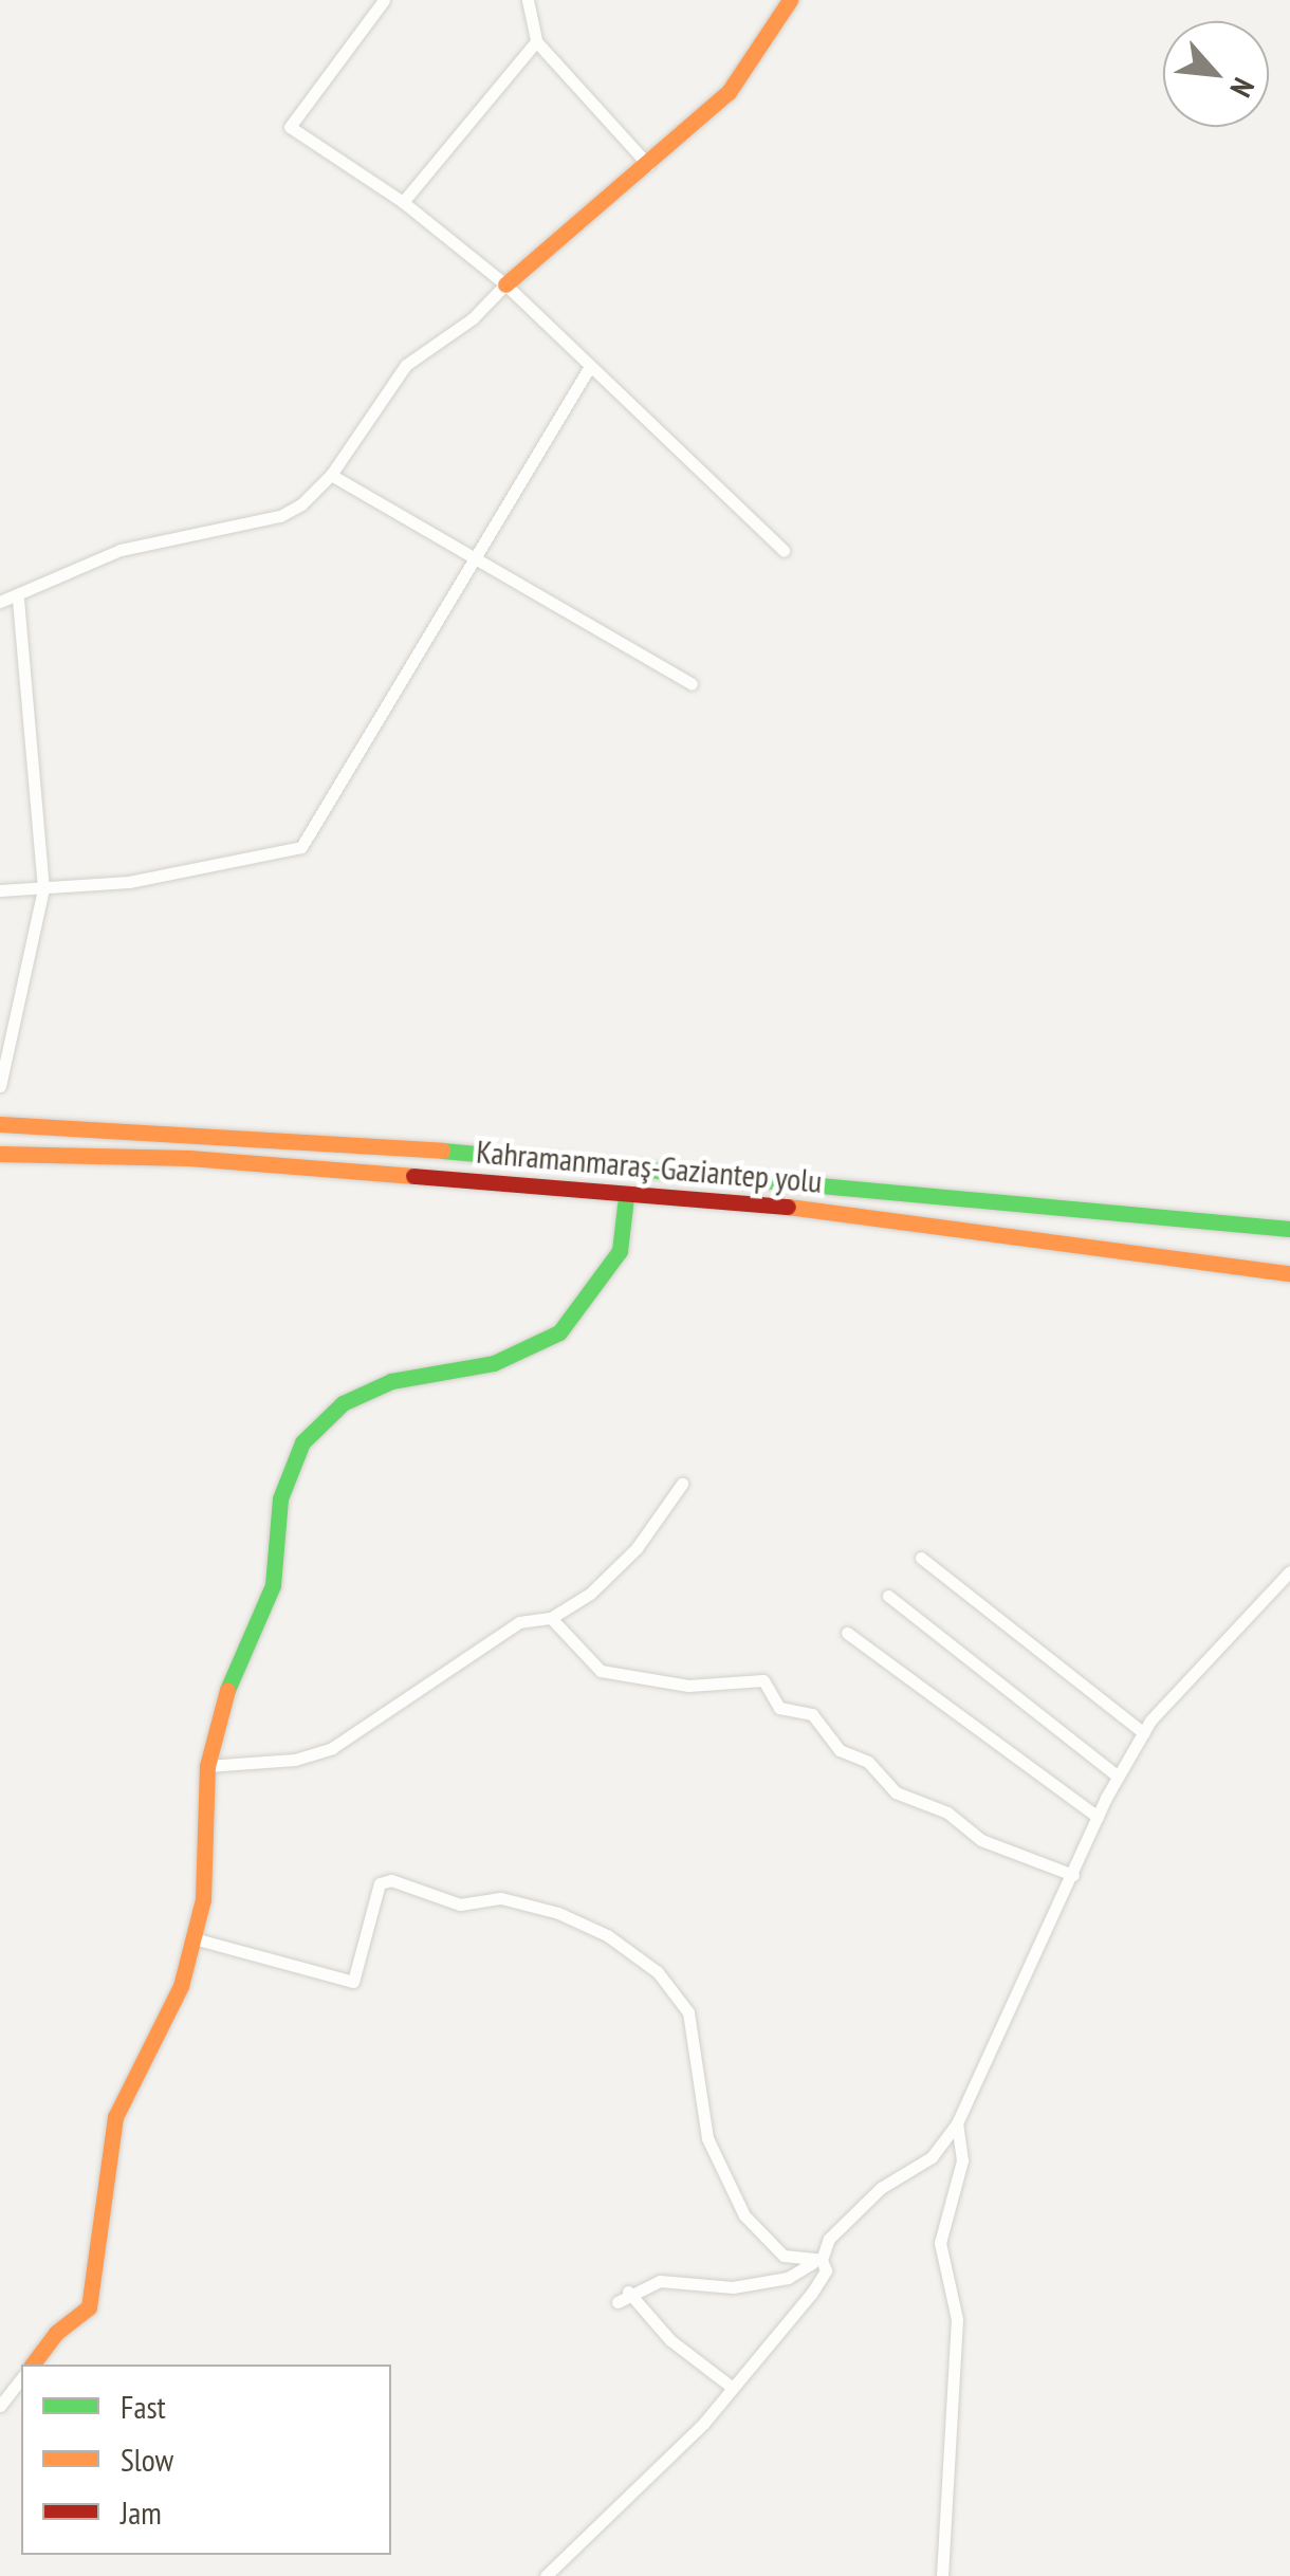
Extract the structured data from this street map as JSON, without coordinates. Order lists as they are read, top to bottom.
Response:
{
  "streets": {
    "main road": ["Kahramanmaraş-Gaziantep yolu"]
  },
  "legend": ["Fast", "Slow", "Jam"],
  "north": "bottom right"
}
